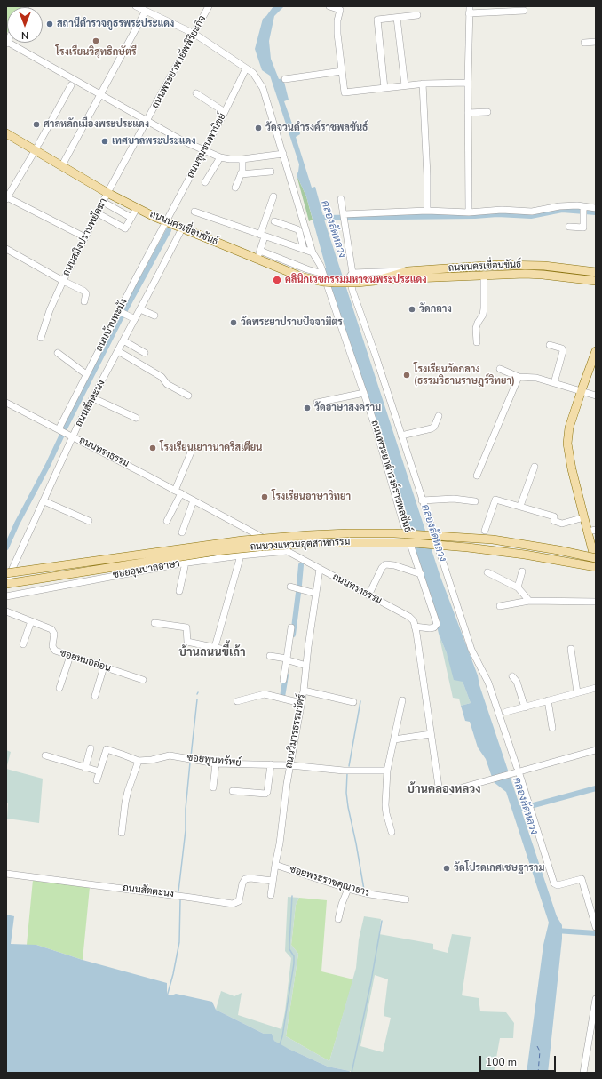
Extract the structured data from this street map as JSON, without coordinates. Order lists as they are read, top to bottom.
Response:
{
  "streets": {
    "main road": ["ถนนนครเขื่อนขันธ์", "ถนนวงแหวนอุตสาหกรรม"],
    "street": [
      "ถนนพระยาพายัพพิริยะกิจ",
      "ถนนชุมชนพานิชย์",
      "ถนนสมิงปราบพยัคฆา",
      "ถนนบ้านทะมัง",
      "ถนนสัตตะนง",
      "ถนนทรงธรรม",
      "ถนนพระยาดำรงค์ราชพลขันธ์",
      "ซอยอุนบาลอาษา",
      "ซอยหมออ่อน",
      "ถนนวิมารธรรมวัตร์",
      "ซอยพูนทรัพย์",
      "ซอยพระราชคุณาธาร"
    ]
  },
  "crossings": [
    ["ถนนพระยาพายัพพิริยะกิจ", "ถนนนครเขื่อนขันธ์"],
    ["ถนนพระยาพายัพพิริยะกิจ", "ถนนสมิงปราบพยัคฆา"],
    ["ถนนพระยาพายัพพิริยะกิจ", "ถนนพระยาดำรงค์ราชพลขันธ์"],
    ["ถนนชุมชนพานิชย์", "ถนนนครเขื่อนขันธ์"],
    ["ถนนชุมชนพานิชย์", "ถนนบ้านทะมัง"],
    ["ถนนชุมชนพานิชย์", "ถนนพระยาดำรงค์ราชพลขันธ์"],
    ["ถนนนครเขื่อนขันธ์", "ถนนสมิงปราบพยัคฆา"],
    ["ถนนนครเขื่อนขันธ์", "ถนนบ้านทะมัง"],
    ["ถนนนครเขื่อนขันธ์", "ถนนสัตตะนง"],
    ["ถนนบ้านทะมัง", "ถนนทรงธรรม"],
    ["ถนนสัตตะนง", "ถนนทรงธรรม"],
    ["ถนนสัตตะนง", "ถนนวงแหวนอุตสาหกรรม"],
    ["ถนนสัตตะนง", "ถนนวิมารธรรมวัตร์"],
    ["ถนนทรงธรรม", "ถนนพระยาดำรงค์ราชพลขันธ์"],
    ["ถนนทรงธรรม", "ซอยอุนบาลอาษา"],
    ["ถนนทรงธรรม", "ถนนวิมารธรรมวัตร์"],
    ["ถนนวิมารธรรมวัตร์", "ซอยพูนทรัพย์"],
    ["ถนนวิมารธรรมวัตร์", "ซอยพระราชคุณาธาร"]
  ],
  "districts": ["บ้านถนนขี้เถ้า", "บ้านคลองหลวง"],
  "water": ["คลองลัดหลวง"],
  "places": [
    "สถานีตำรวจภูธรพระประแดง",
    "โรงเรียนวิสุทธิกษัตรี",
    "ศาลหลักเมืองพระประแดง",
    "วัดจวนดำรงค์ราชพลขันธ์",
    "เทศบาลพระประแดง",
    "คลินิกเวชกรรมมหาชนพระประแดง",
    "วัดกลาง",
    "วัดพระยาปราบปัจจามิตร",
    "โรงเรียนวัดกลาง (ธรรมวิธานราษฎร์วิทยา)",
    "วัดอาษาสงคราม",
    "โรงเรียนเยาวนาคริสเตียน",
    "โรงเรียนอาษาวิทยา",
    "วัดโปรดเกศเชษฐาราม"
  ],
  "scale_bar": "100 m",
  "north": "bottom"
}
